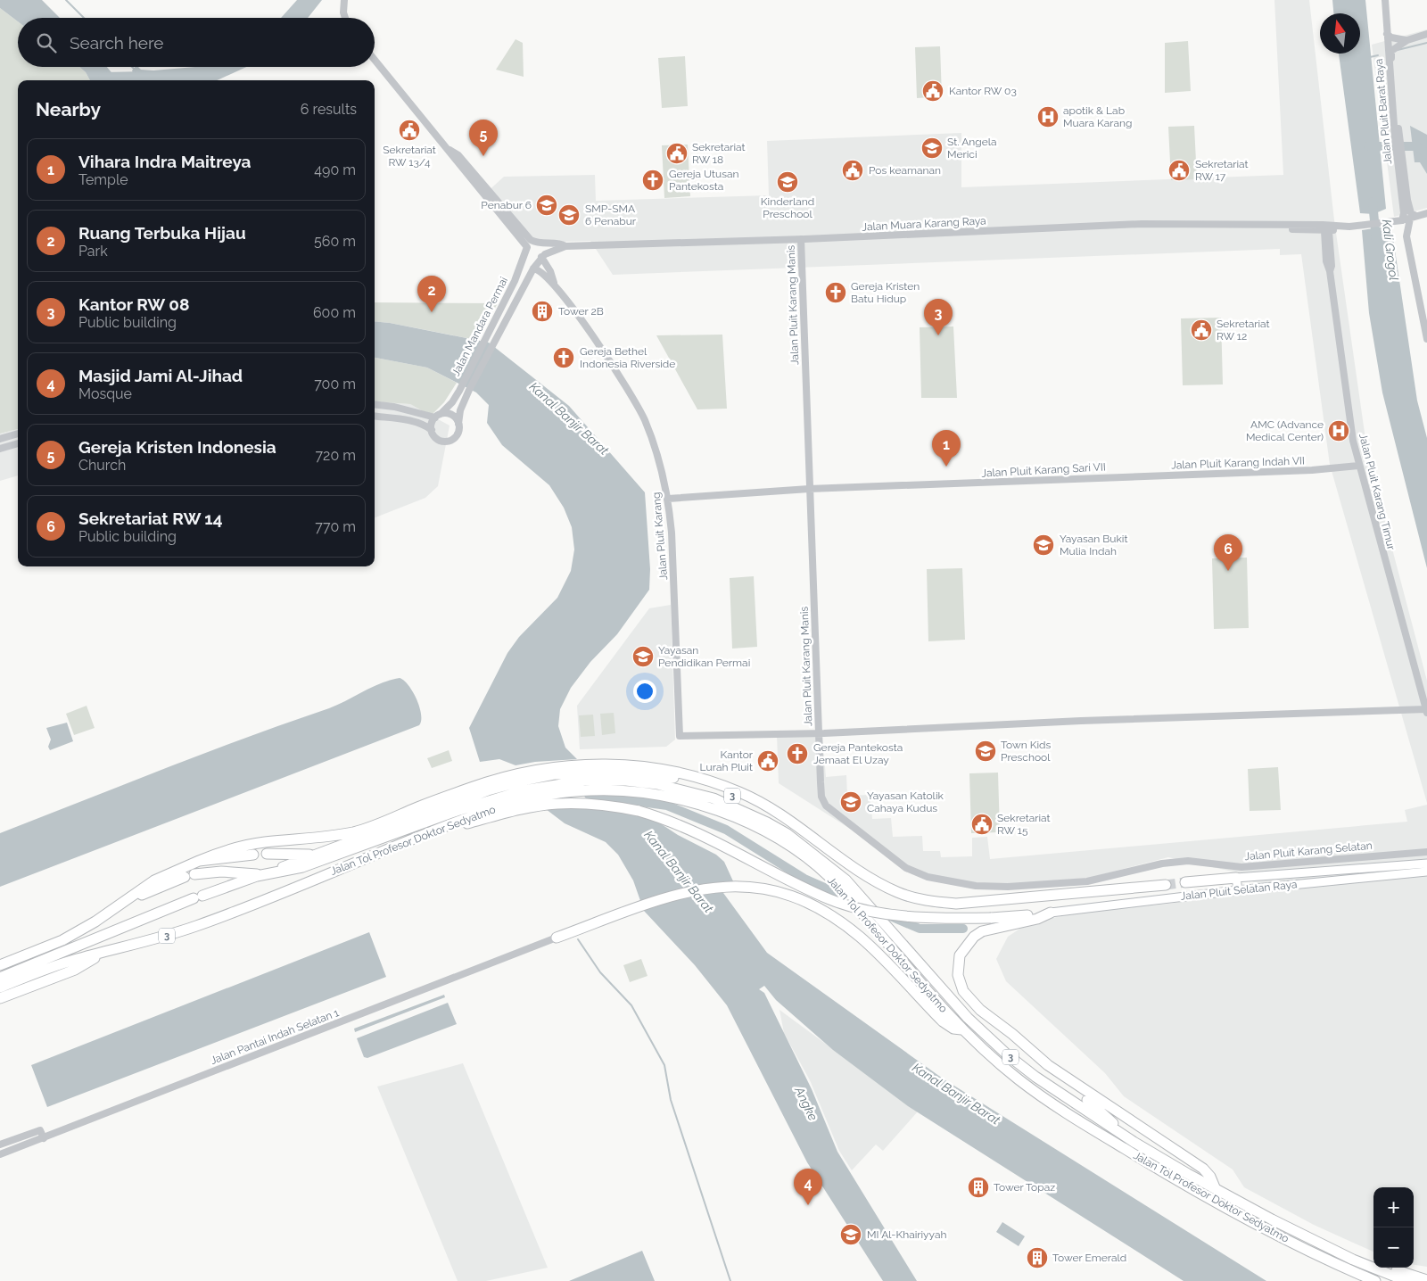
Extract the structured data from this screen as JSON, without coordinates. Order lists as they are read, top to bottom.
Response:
{
  "streets": {
    "highway": ["3", "Jalan Tol Profesor Doktor Sedyatmo"],
    "main road": ["Jalan Pluit Selatan Raya"],
    "street": [
      "Jalan Pluit Barat Raya",
      "Jalan Muara Karang Raya",
      "Jalan Pluit Karang Manis",
      "Jalan Mandara Permai",
      "Jalan Pluit Karang Indah VII",
      "Jalan Pluit Karang Sari VII",
      "Jalan Pluit Karang Timur",
      "Jalan Pluit Karang",
      "Jalan Pluit Karang Selatan",
      "Jalan Pantai Indah Selatan 1"
    ]
  },
  "crossings": [
    ["Jalan Muara Karang Raya", "Jalan Pluit Karang Manis"],
    ["Jalan Muara Karang Raya", "Jalan Mandara Permai"],
    ["Jalan Muara Karang Raya", "Jalan Pluit Karang Timur"],
    ["Jalan Muara Karang Raya", "Jalan Pluit Karang"],
    ["Jalan Pluit Karang Manis", "Jalan Pluit Karang Sari VII"],
    ["Jalan Pluit Karang Manis", "Jalan Pluit Karang"],
    ["Jalan Pluit Karang Manis", "Jalan Pluit Karang Selatan"],
    ["Jalan Mandara Permai", "Jalan Pluit Karang"],
    ["Jalan Pluit Karang Indah VII", "Jalan Pluit Karang Sari VII"],
    ["Jalan Pluit Karang Indah VII", "Jalan Pluit Karang Timur"],
    ["Jalan Pluit Karang Sari VII", "Jalan Pluit Karang"]
  ],
  "water": ["Kali Grogol", "Kanal Banjir Barat", "Angke"],
  "places": {
    "public building": [
      "Kantor RW 03",
      "Sekretariat RW 13/4",
      "Sekretariat RW 18",
      "Pos keamanan",
      "Sekretariat RW 17",
      "Sekretariat RW 12",
      "Kantor Lurah Pluit",
      "Sekretariat RW 15"
    ],
    "hospital": ["apotik & Lab Muara Karang", "AMC (Advance Medical Center)"],
    "school or university": [
      "St. Angela Merici",
      "Kinderland Preschool",
      "Penabur 6",
      "SMP-SMA 6 Penabur",
      "Yayasan Bukit Mulia Indah",
      "Yayasan Pendidikan Permai",
      "Town Kids Preschool",
      "Yayasan Katolik Cahaya Kudus",
      "MI Al-Khairiyyah"
    ],
    "church": [
      "Gereja Utusan Pantekosta",
      "Gereja Kristen Batu Hidup",
      "Gereja Bethel Indonesia Riverside",
      "Gereja Pantekosta Jemaat El Uzay"
    ],
    "building": ["Tower 2B", "Tower Topaz", "Tower Emerald"]
  },
  "north": "top",
  "page": {
    "search": "Search here",
    "heading": ["Nearby", "6 results"],
    "pins": [
      "5",
      "2",
      "3",
      "1",
      "6",
      "4"
    ],
    "list": [
      {
        "mark": "1",
        "name": "Vihara Indra Maitreya",
        "note": "Temple",
        "value": "490 m"
      },
      {
        "mark": "2",
        "name": "Ruang Terbuka Hijau",
        "note": "Park",
        "value": "560 m"
      },
      {
        "mark": "3",
        "name": "Kantor RW 08",
        "note": "Public building",
        "value": "600 m"
      },
      {
        "mark": "4",
        "name": "Masjid Jami Al-Jihad",
        "note": "Mosque",
        "value": "700 m"
      },
      {
        "mark": "5",
        "name": "Gereja Kristen Indonesia",
        "note": "Church",
        "value": "720 m"
      },
      {
        "mark": "6",
        "name": "Sekretariat RW 14",
        "note": "Public building",
        "value": "770 m"
      }
    ],
    "map_buttons": ["+", "−"]
  }
}
